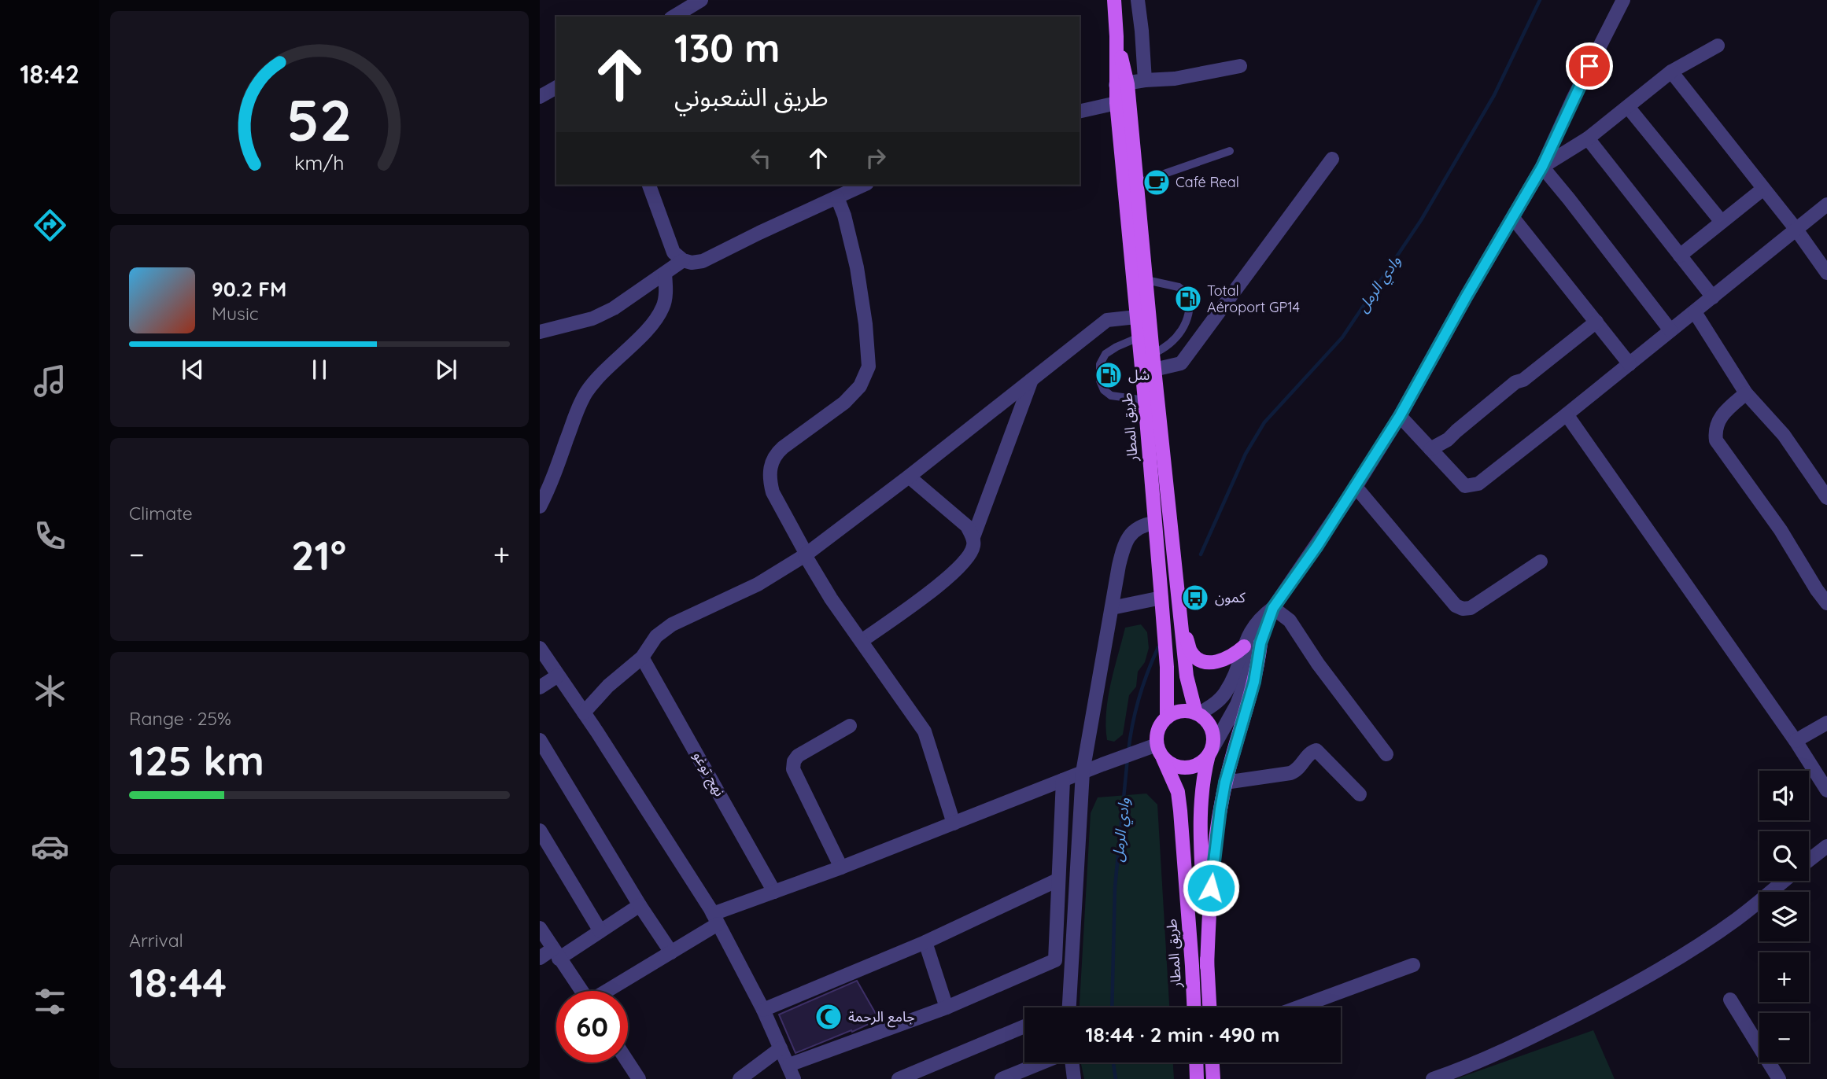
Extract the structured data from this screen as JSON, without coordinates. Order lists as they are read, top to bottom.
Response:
{
  "streets": {
    "main road": ["طريق المطار"],
    "street": ["نهج توغو"]
  },
  "water": ["وادي الرمل"],
  "places": {
    "cafe": ["Café Real"],
    "fuel station": ["Total Aéroport GP14", "شل"],
    "bus stop": ["كمون"],
    "mosque": ["جامع الرحمة"]
  },
  "page": {
    "tabs": "18:42",
    "turn": ["130 m", "طريق الشعبوني"],
    "song": ["90.2 FM", "Music"],
    "tile": [
      "Climate",
      ["Range · 25%", "125 km"],
      ["Arrival", "18:44"]
    ],
    "heat": ["−", "21°", "+"],
    "map_buttons": ["+", "−"],
    "limit": "60",
    "trip": "18:44 · 2 min · 490 m",
    "gauge": ["52", "km/h"]
  }
}
